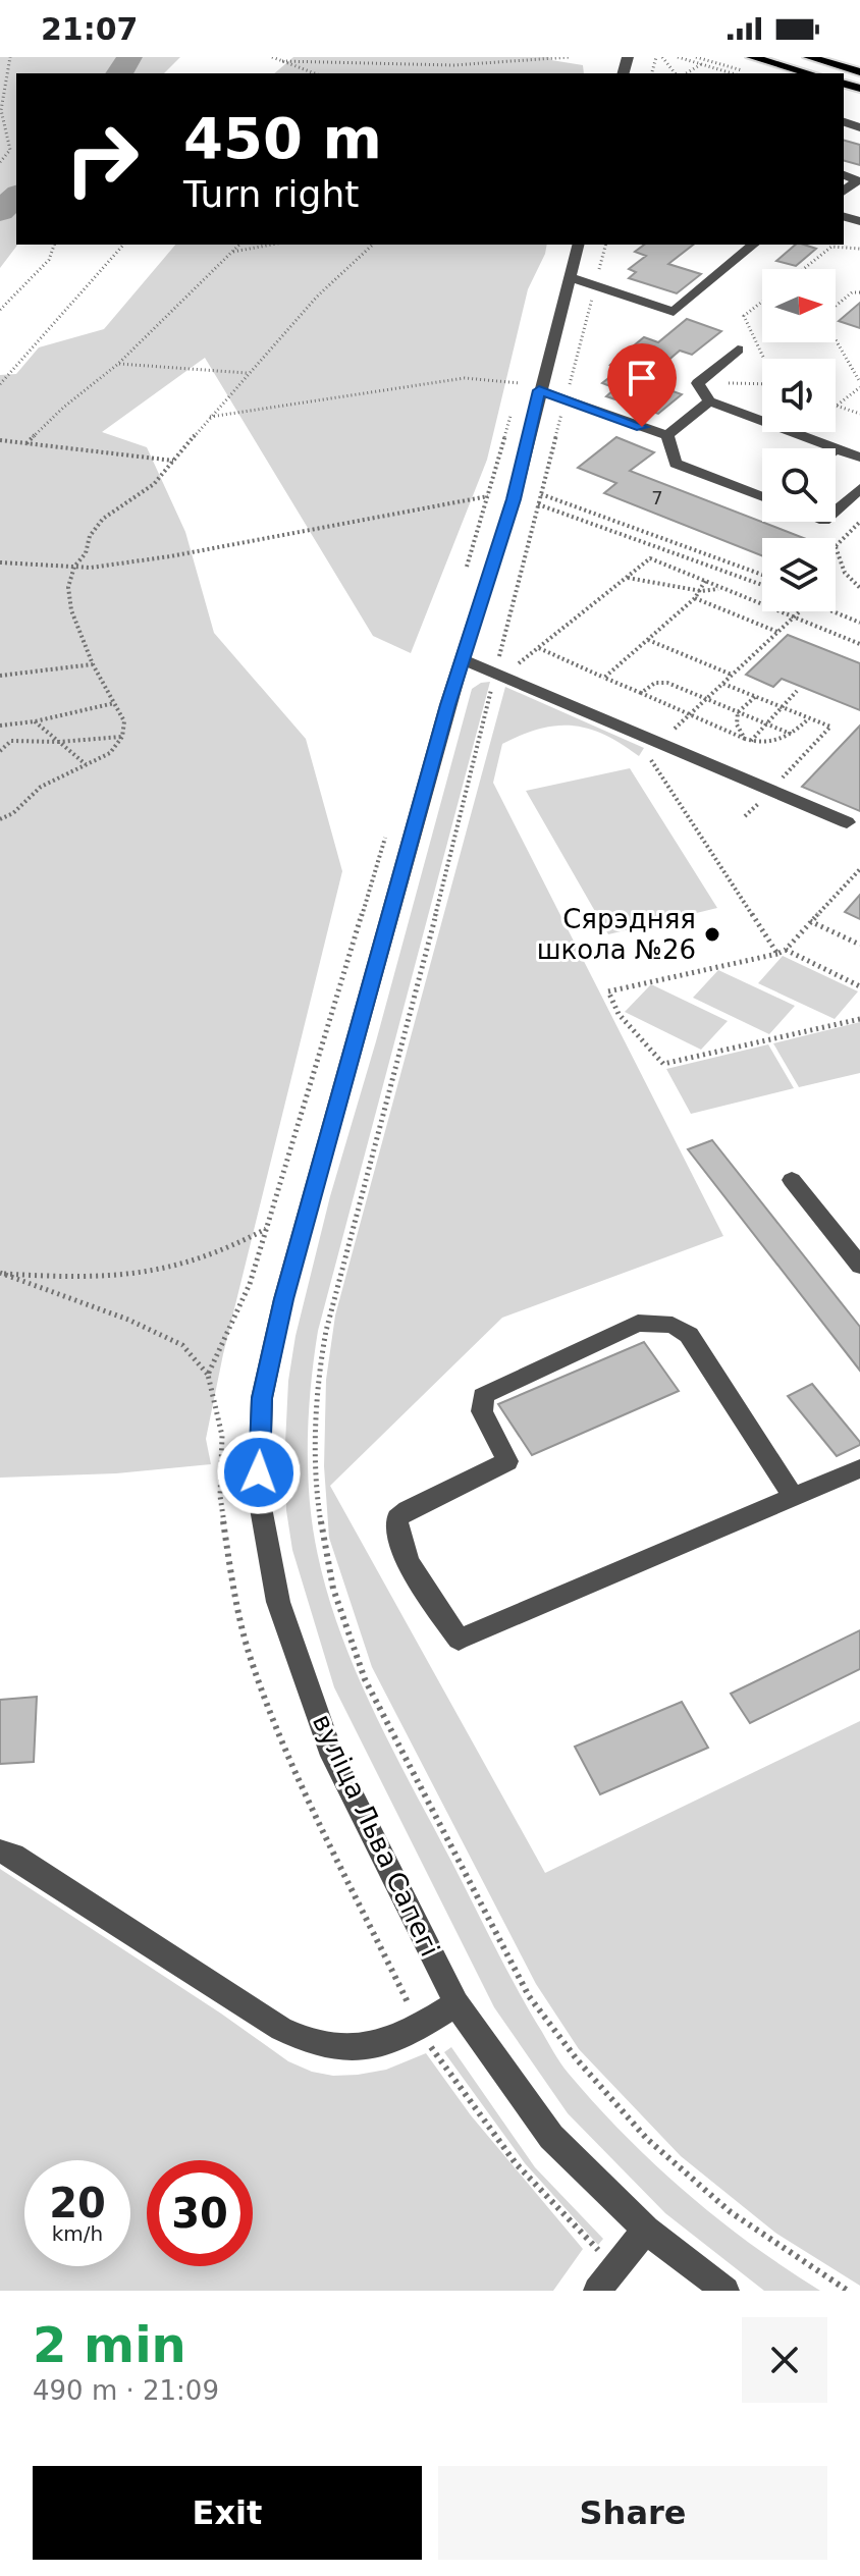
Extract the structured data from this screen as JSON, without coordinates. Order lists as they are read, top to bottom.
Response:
{
  "streets": {
    "street": ["вуліца Льва Сапегі"]
  },
  "places": ["Сярэдняя школа №26"],
  "house_numbers": ["7"],
  "north": "right",
  "page": {
    "status": "21:07",
    "turn": ["450 m", "Turn right"],
    "speed": "20 km/h",
    "limit": "30",
    "heading": ["2 min", "490 m · 21:09"],
    "buttons": ["Exit", "Share"]
  }
}
